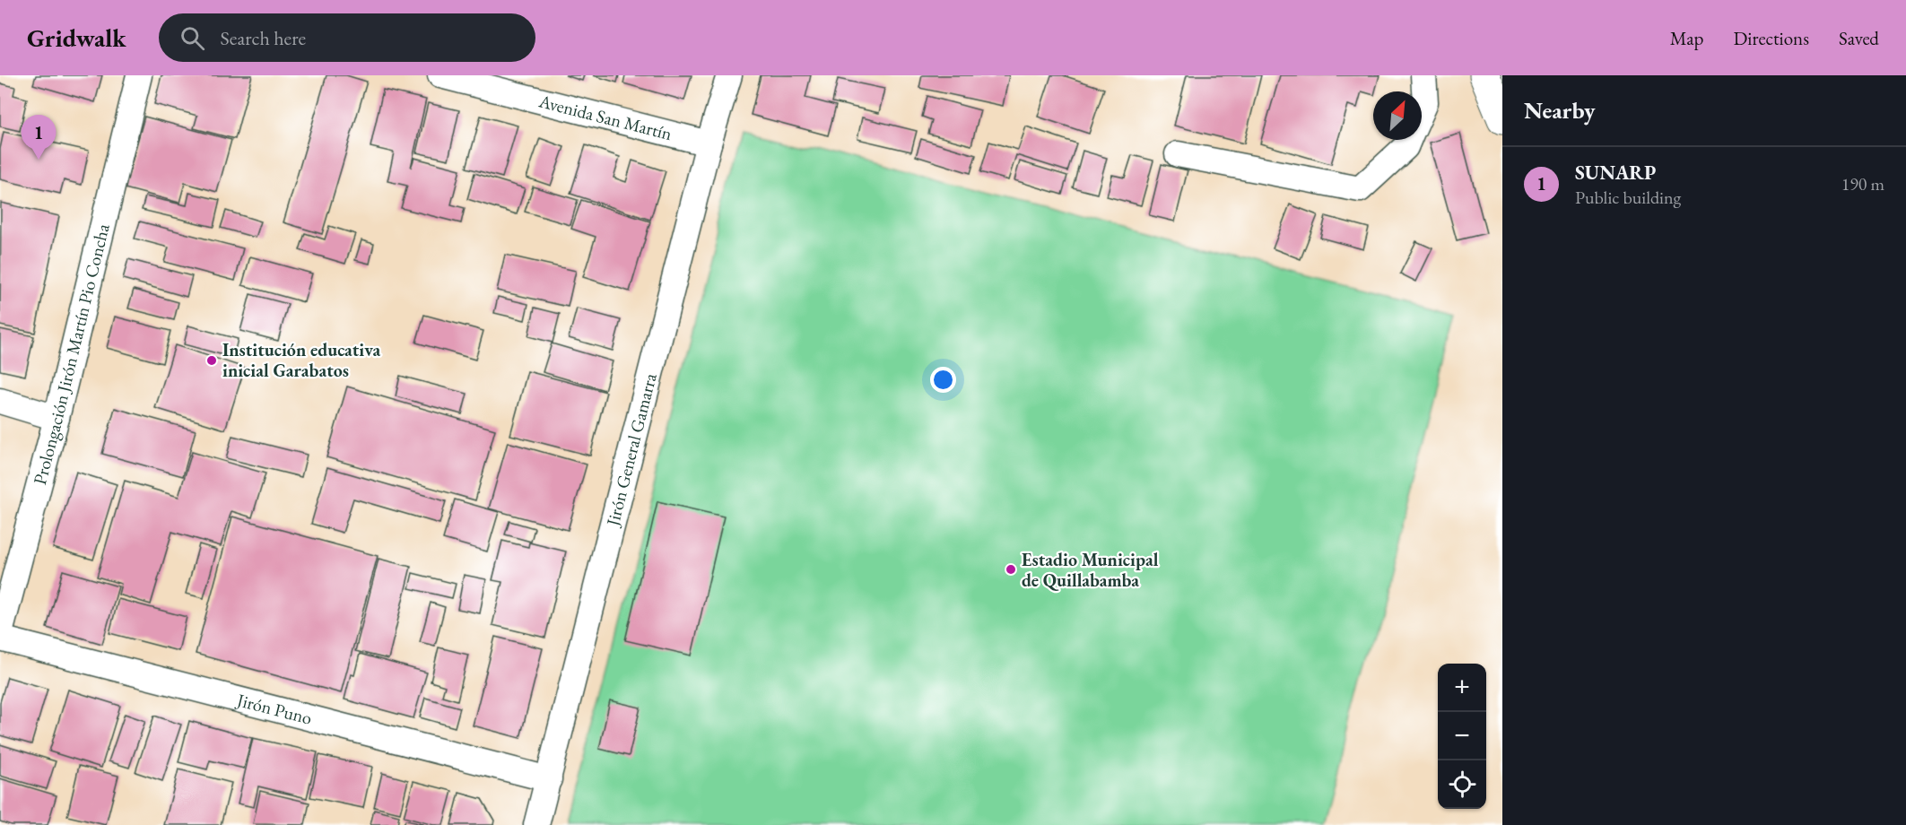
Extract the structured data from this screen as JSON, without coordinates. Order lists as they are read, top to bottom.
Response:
{
  "streets": {
    "street": [
      "Avenida San Martín",
      "Prolongación Jirón Martín Pio Concha",
      "Jirón General Gamarra",
      "Jirón Puno"
    ]
  },
  "crossings": [
    ["Avenida San Martín", "Jirón General Gamarra"],
    ["Jirón General Gamarra", "Jirón Puno"]
  ],
  "places": ["Institución educativa inicial Garabatos", "Estadio Municipal de Quillabamba"],
  "north": "top right",
  "page": {
    "header": "Gridwalk",
    "search": "Search here",
    "nav": ["Map", "Directions", "Saved"],
    "heading": "Nearby",
    "pins": "1",
    "list": [
      {
        "mark": "1",
        "name": "SUNARP",
        "note": "Public building",
        "value": "190 m"
      }
    ],
    "map_buttons": ["+", "−"]
  }
}
